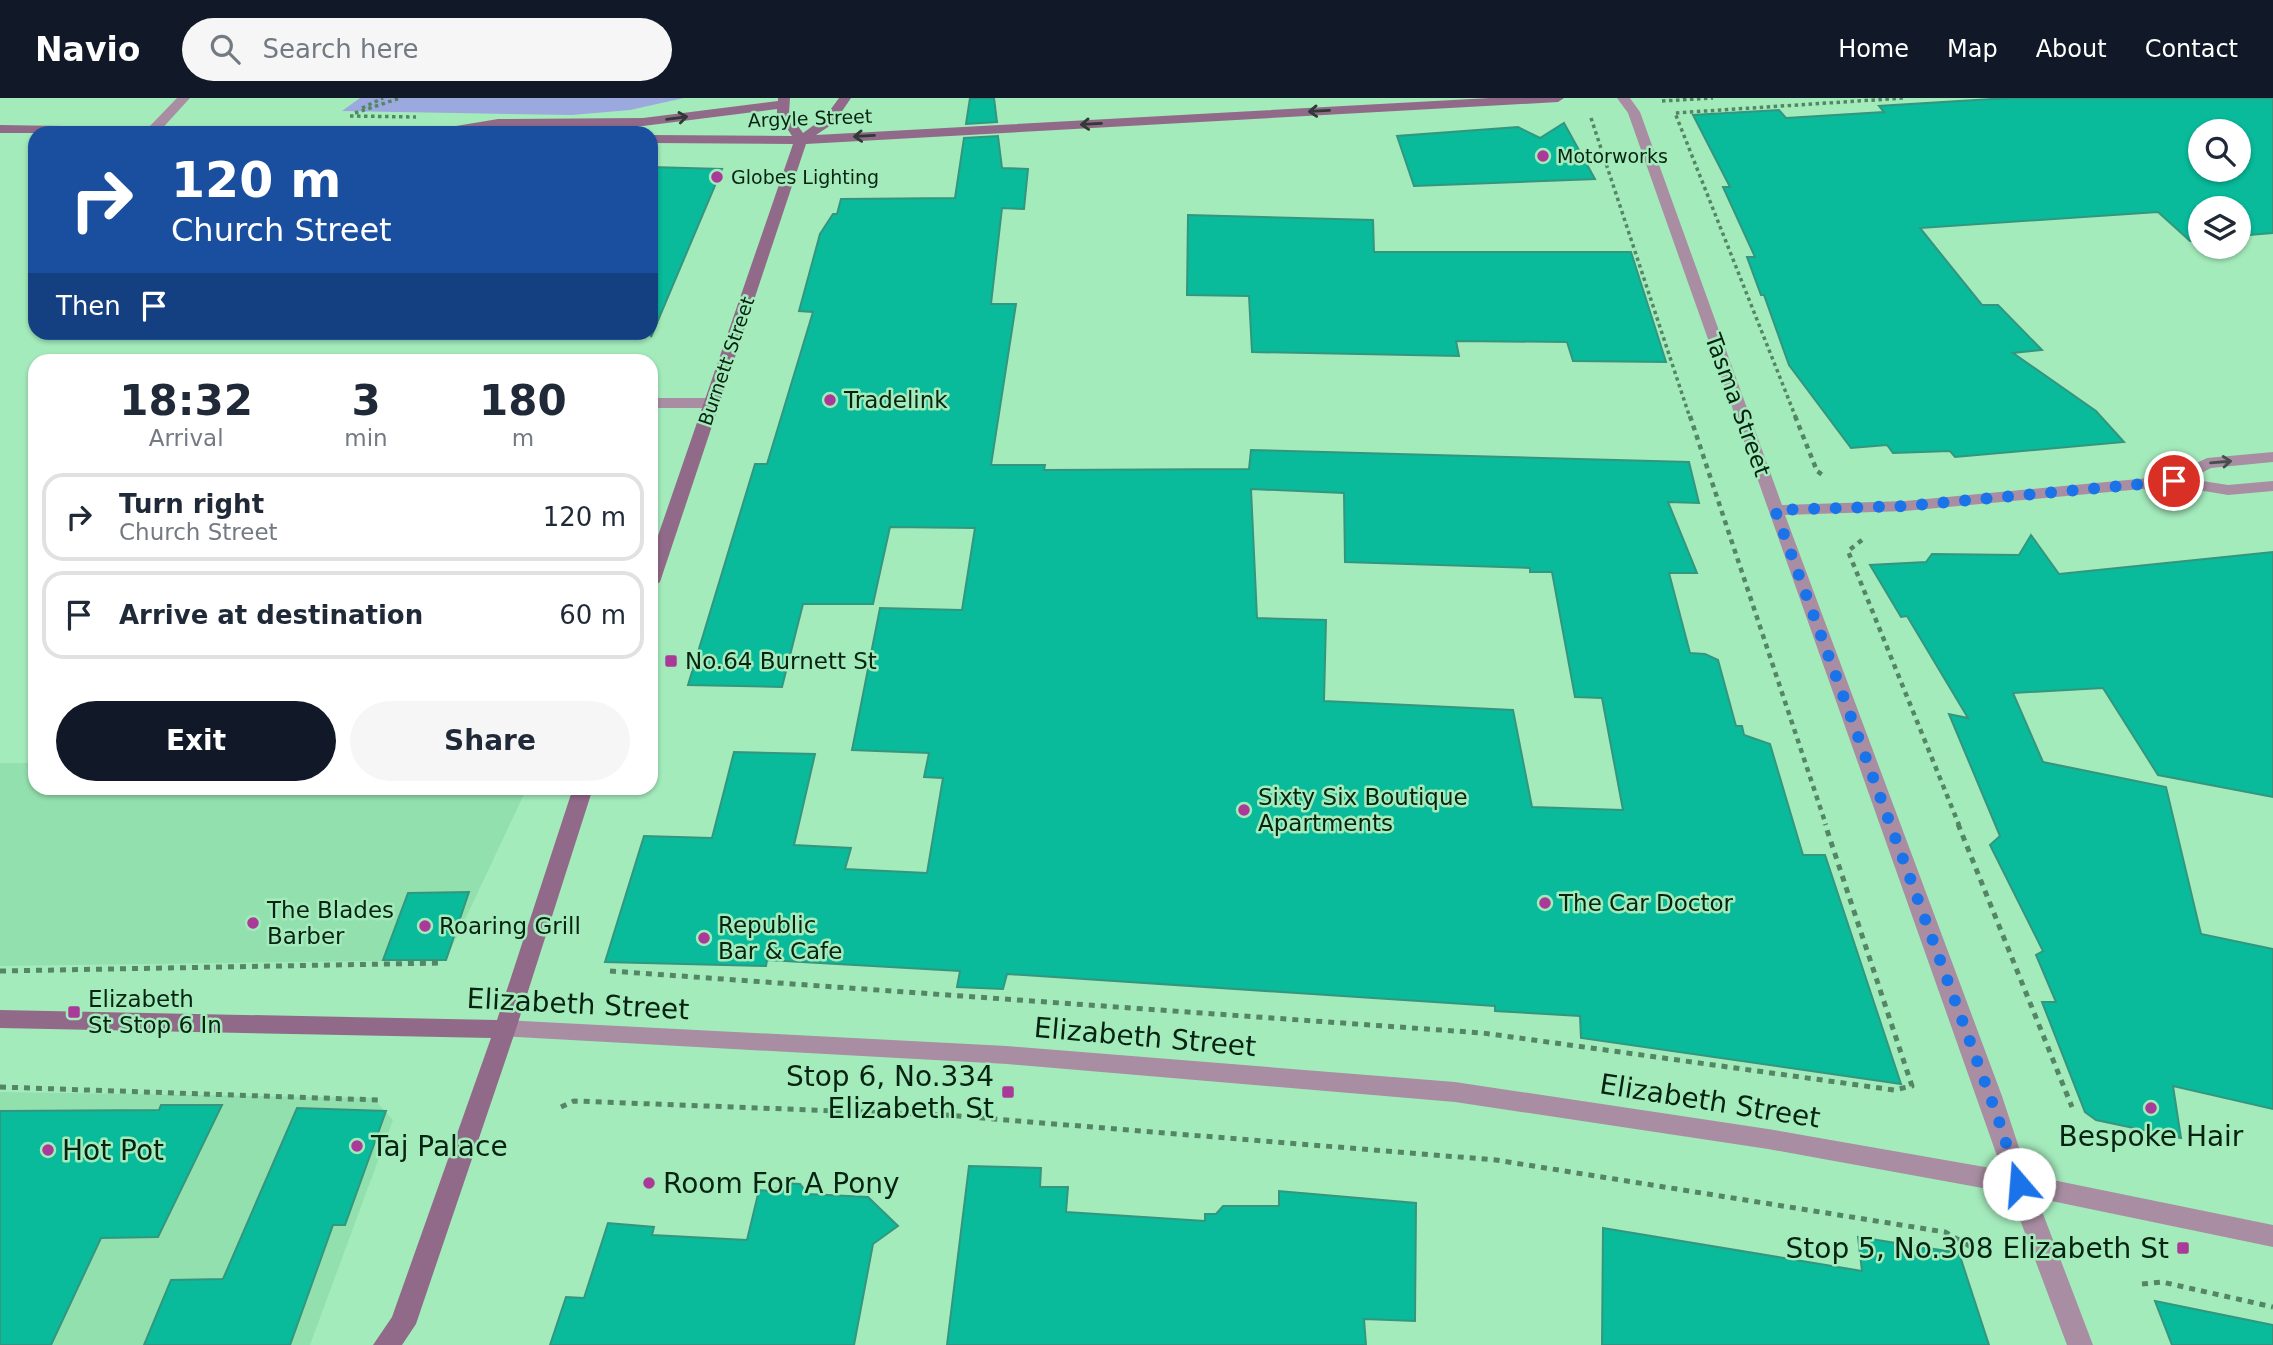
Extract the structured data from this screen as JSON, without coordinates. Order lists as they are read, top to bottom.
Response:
{
  "streets": {
    "main road": ["Argyle Street", "Burnett Street", "Elizabeth Street"],
    "street": ["Tasma Street"]
  },
  "crossings": [
    ["Argyle Street", "Burnett Street"],
    ["Tasma Street", "Elizabeth Street"]
  ],
  "one_way": ["Argyle Street"],
  "places": {
    "other": [
      "Motorworks",
      "Globes Lighting",
      "Tradelink",
      "Sixty Six Boutique Apartments",
      "The Car Doctor",
      "The Blades Barber",
      "Roaring Grill",
      "Republic Bar & Cafe",
      "Bespoke Hair",
      "Taj Palace",
      "Hot Pot",
      "Room For A Pony"
    ],
    "transit": [
      "No.64 Burnett St",
      "Elizabeth St Stop 6 In",
      "Stop 6, No.334 Elizabeth St",
      "Stop 5, No.308 Elizabeth St"
    ]
  },
  "page": {
    "header": "Navio",
    "search": "Search here",
    "nav": [
      "Home",
      "Map",
      "About",
      "Contact"
    ],
    "turn": ["120 m", "Church Street"],
    "then": "Then",
    "eta": [
      "18:32",
      "Arrival",
      "3",
      "min",
      "180",
      "m"
    ],
    "list": [
      {
        "name": "Turn right",
        "note": "Church Street",
        "value": "120 m"
      },
      {
        "name": "Arrive at destination",
        "value": "60 m"
      }
    ],
    "buttons": ["Exit", "Share"]
  }
}
